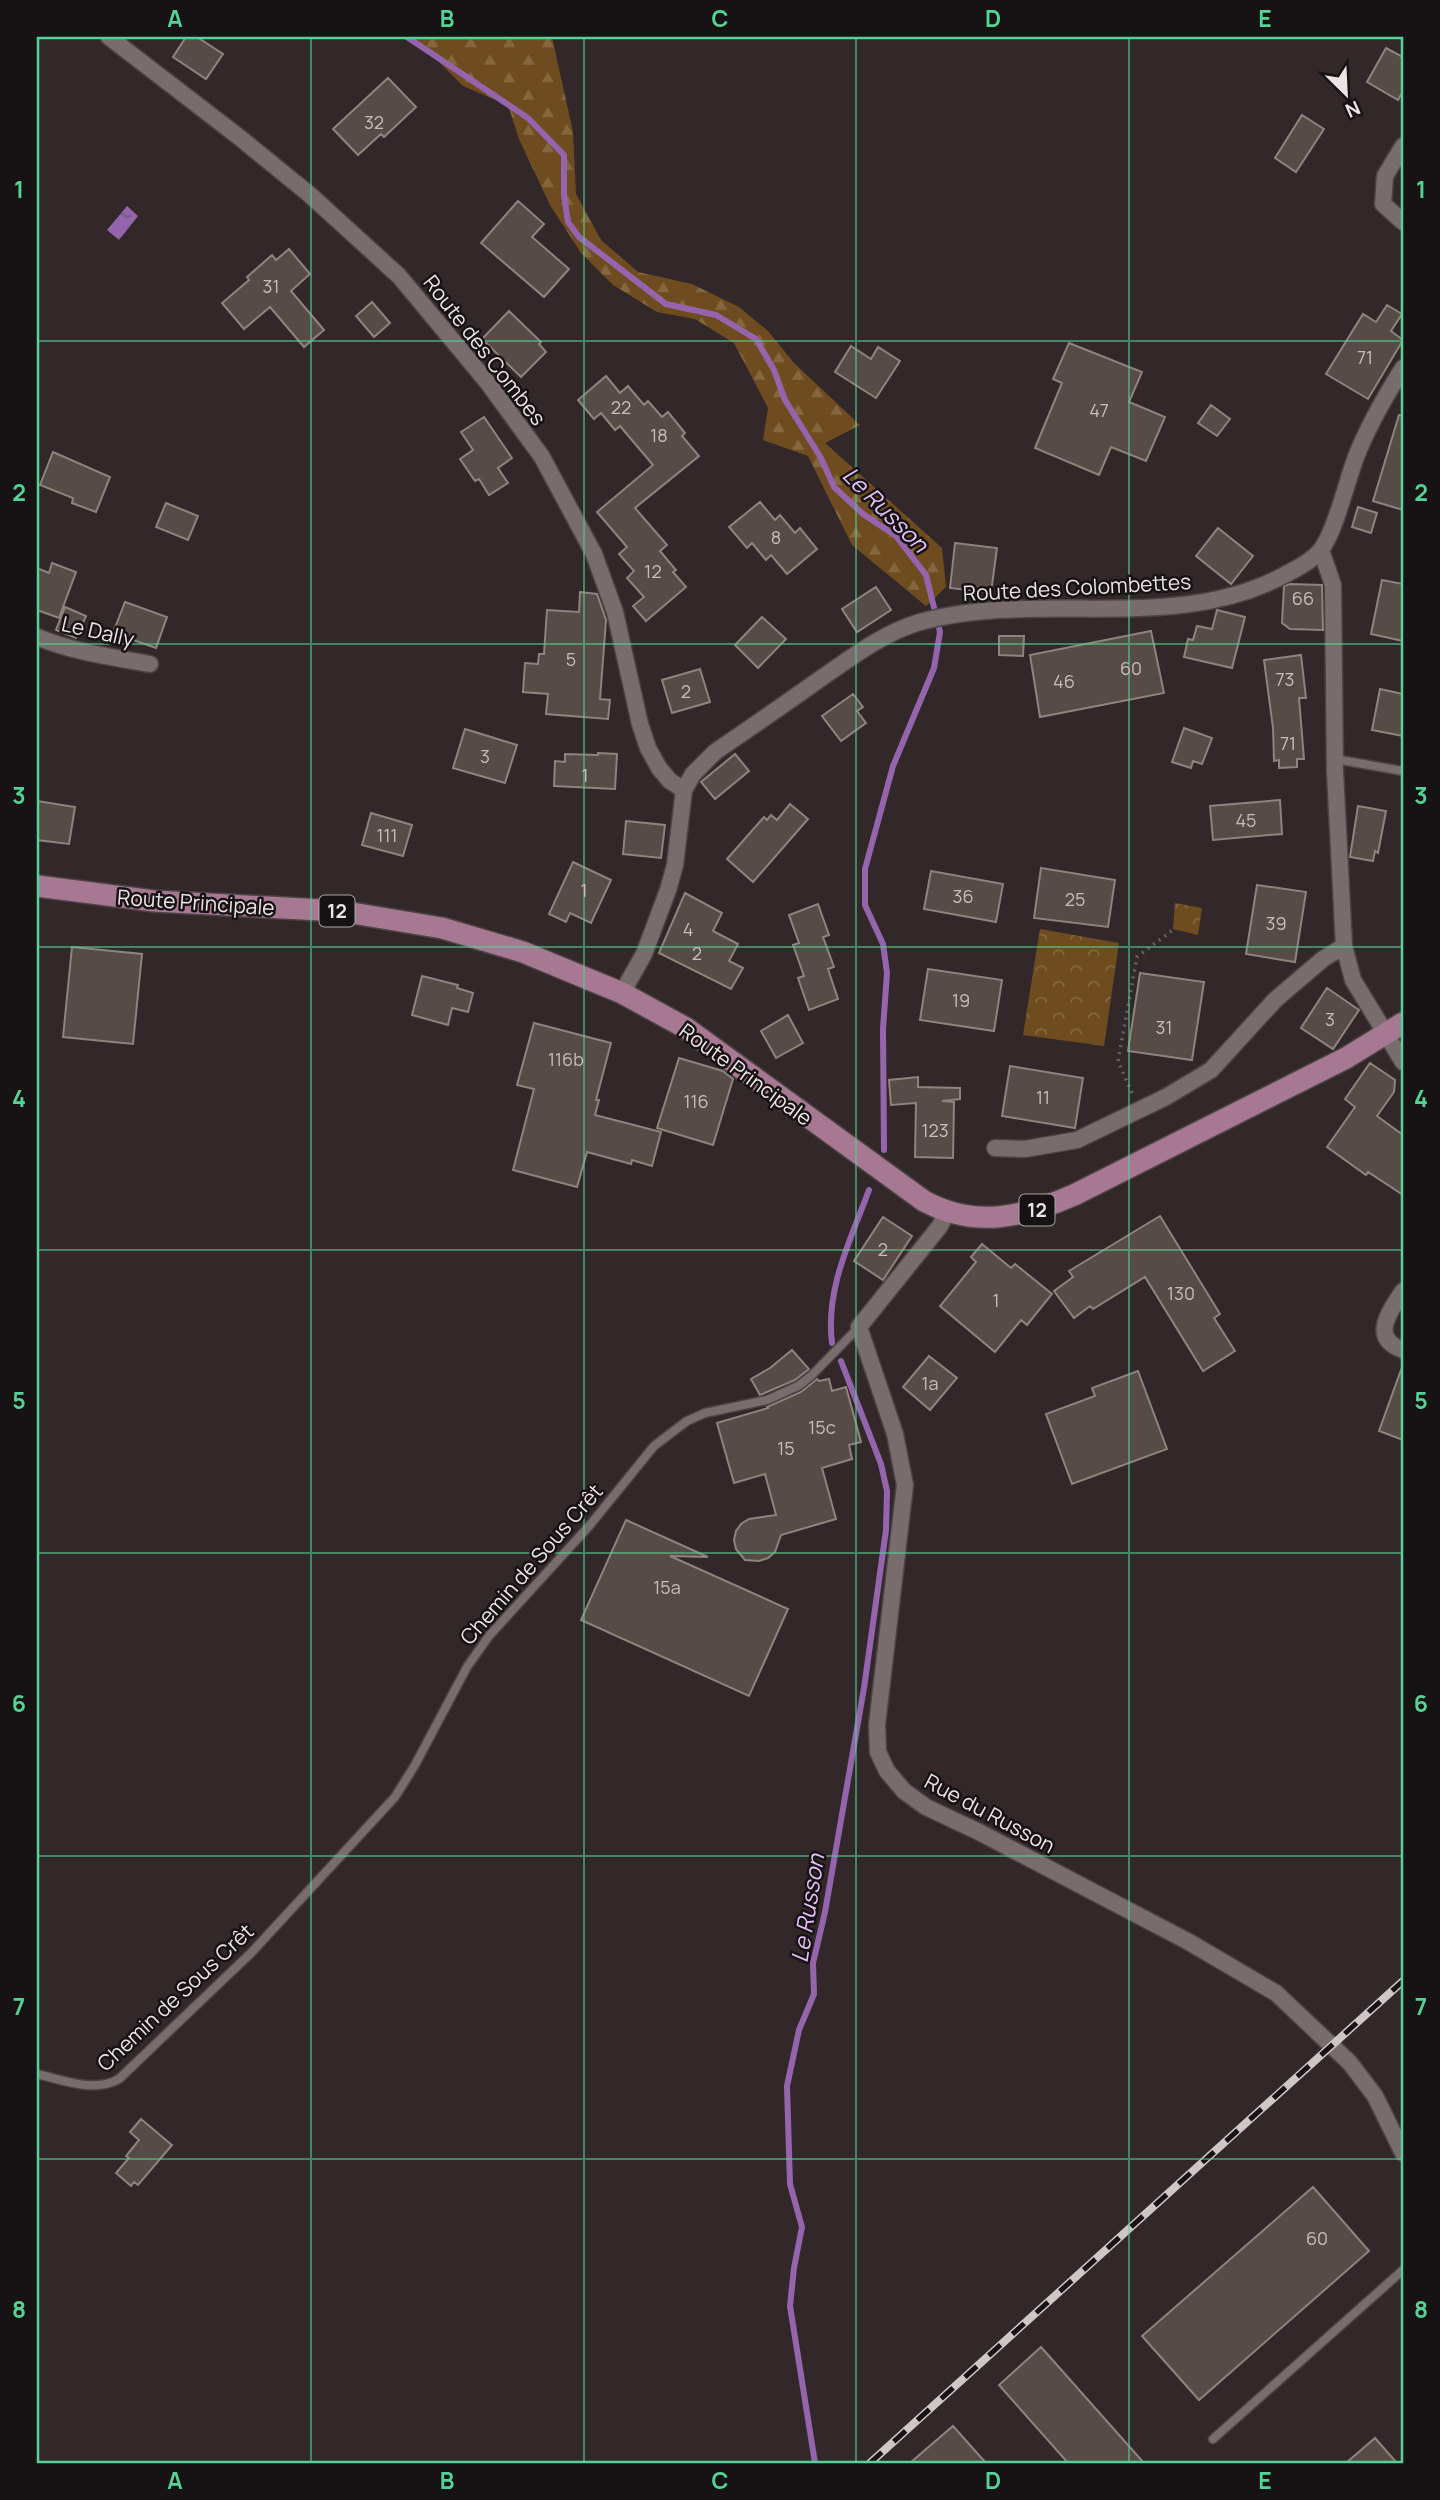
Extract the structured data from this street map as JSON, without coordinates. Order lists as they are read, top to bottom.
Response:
{
  "streets": {
    "main road": ["Route Principale", "12"],
    "street": [
      "Route des Combes",
      "Route des Colombettes",
      "Le Dally",
      "Rue du Russon"
    ],
    "lane": ["Chemin de Sous Crêt"]
  },
  "crossings": [
    ["Route des Combes", "Route des Colombettes"],
    ["Route des Colombettes", "Route Principale"],
    ["Chemin de Sous Crêt", "Rue du Russon"]
  ],
  "water": ["Le Russon"],
  "house_numbers": [
    "32",
    "31",
    "71",
    "22",
    "47",
    "18",
    "8",
    "12",
    "66",
    "5",
    "60",
    "73",
    "46",
    "2",
    "71",
    "3",
    "1",
    "45",
    "111",
    "1",
    "36",
    "25",
    "39",
    "4",
    "2",
    "19",
    "3",
    "31",
    "116b",
    "11",
    "116",
    "123",
    "2",
    "130",
    "1",
    "1a",
    "15c",
    "15",
    "15a",
    "60"
  ],
  "north": "bottom right",
  "grid": {
    "columns": [
      "A",
      "B",
      "C",
      "D",
      "E"
    ],
    "rows": [
      "1",
      "2",
      "3",
      "4",
      "5",
      "6",
      "7",
      "8"
    ]
  }
}
